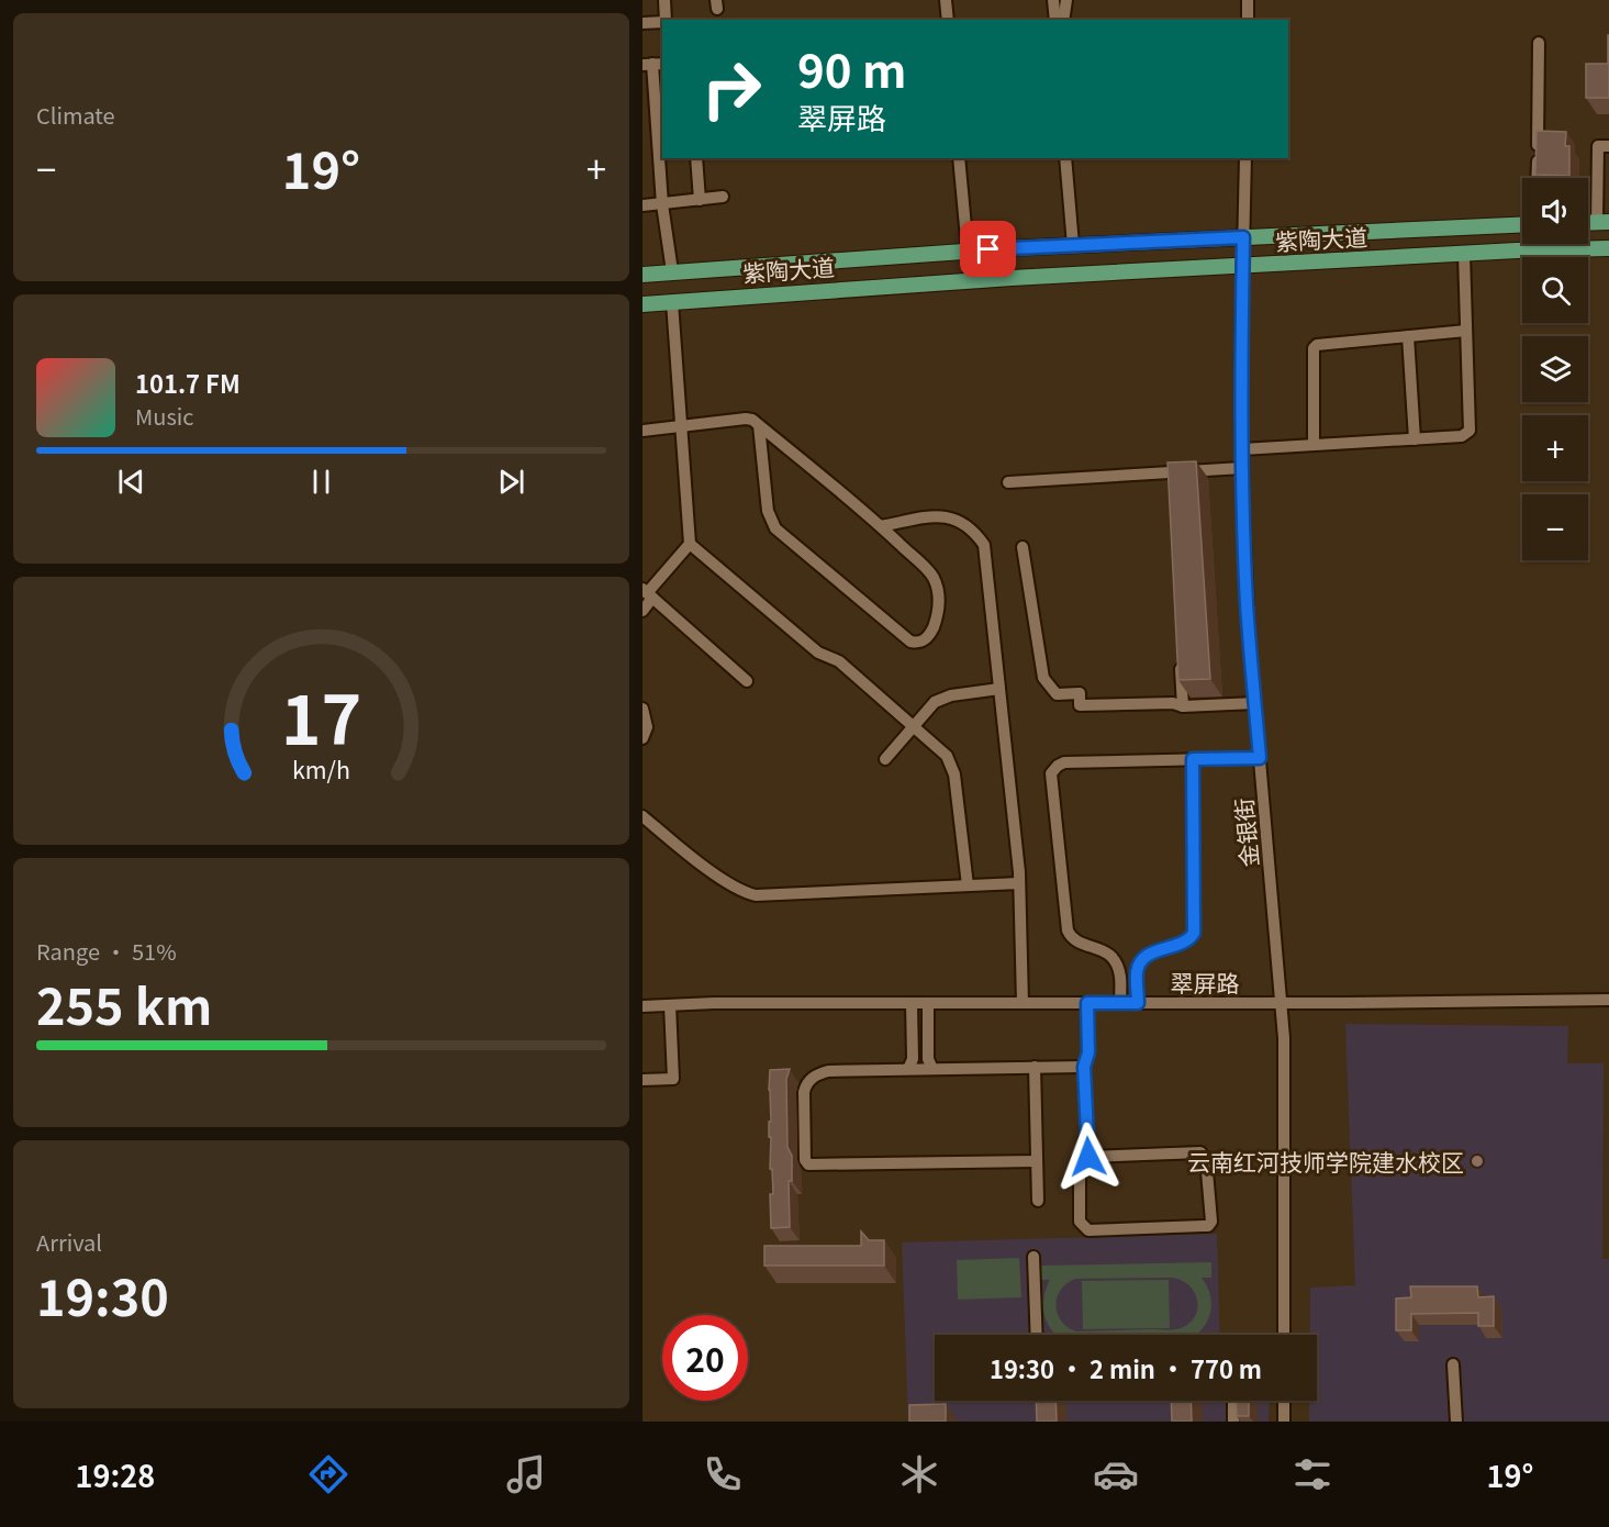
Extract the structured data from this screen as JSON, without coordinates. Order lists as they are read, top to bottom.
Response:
{
  "streets": {
    "main road": ["紫陶大道"],
    "street": ["金银街", "翠屏路"]
  },
  "crossings": [
    ["紫陶大道", "金银街"],
    ["金银街", "翠屏路"]
  ],
  "places": ["云南红河技师学院建水校区"],
  "page": {
    "tile": [
      "Climate",
      ["Range · 51%", "255 km"],
      ["Arrival", "19:30"]
    ],
    "turn": ["90 m", "翠屏路"],
    "heat": ["−", "19°", "+"],
    "map_buttons": ["+", "−"],
    "song": ["101.7 FM", "Music"],
    "limit": "20",
    "trip": "19:30 · 2 min · 770 m",
    "tabs": ["19:28", "19°"],
    "gauge": ["17", "km/h"]
  }
}
